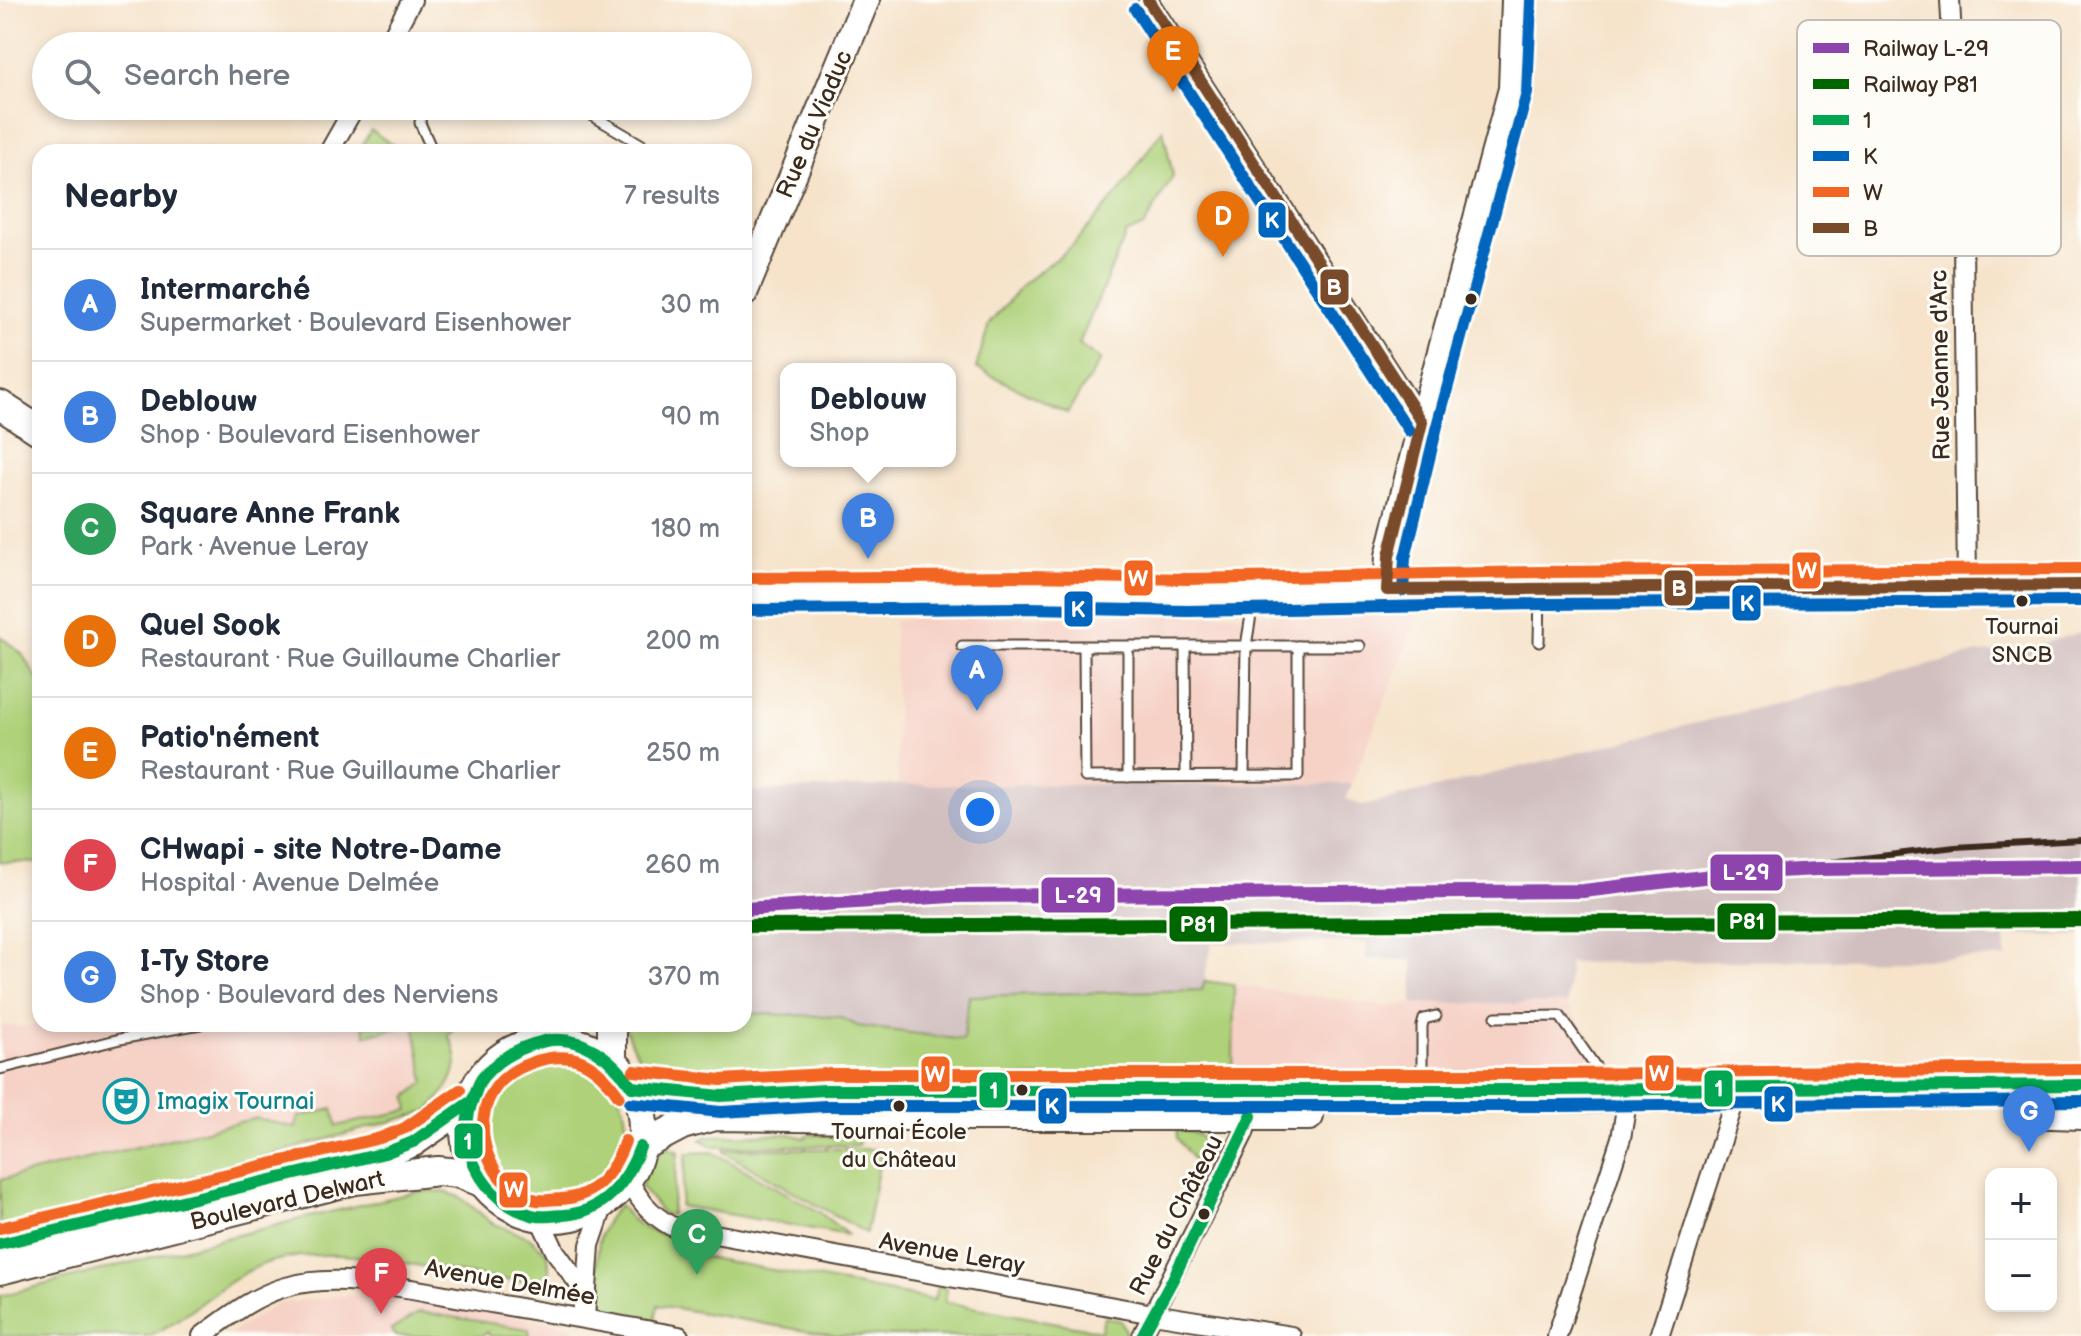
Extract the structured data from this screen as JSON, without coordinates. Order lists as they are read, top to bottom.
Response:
{
  "streets": {
    "main road": ["Boulevard Delwart"],
    "street": [
      "Rue du Viaduc",
      "Rue Jeanne d'Arc",
      "Rue du Château",
      "Avenue Leray",
      "Avenue Delmée"
    ]
  },
  "crossings": [
    ["Boulevard Delwart", "Avenue Leray"],
    ["Rue du Château", "Avenue Leray"]
  ],
  "places": {
    "other": ["Tournai SNCB", "Tournai École du Château"],
    "theatre": ["Imagix Tournai"]
  },
  "lines": [
    "transit line B",
    "transit line K",
    "transit line W",
    "rail line L-29",
    "rail line P81",
    "transit line 1"
  ],
  "legend": [
    "Railway L-29",
    "Railway P81",
    "1",
    "K",
    "W",
    "B"
  ],
  "page": {
    "pins": [
      "E",
      "D",
      "B",
      "A",
      "G",
      "C",
      "F"
    ],
    "search": "Search here",
    "heading": ["Nearby", "7 results"],
    "list": [
      {
        "mark": "A",
        "name": "Intermarché",
        "note": "Supermarket · Boulevard Eisenhower",
        "value": "30 m"
      },
      {
        "mark": "B",
        "name": "Deblouw",
        "note": "Shop · Boulevard Eisenhower",
        "value": "90 m"
      },
      {
        "mark": "C",
        "name": "Square Anne Frank",
        "note": "Park · Avenue Leray",
        "value": "180 m"
      },
      {
        "mark": "D",
        "name": "Quel Sook",
        "note": "Restaurant · Rue Guillaume Charlier",
        "value": "200 m"
      },
      {
        "mark": "E",
        "name": "Patio'nément",
        "note": "Restaurant · Rue Guillaume Charlier",
        "value": "250 m"
      },
      {
        "mark": "F",
        "name": "CHwapi - site Notre-Dame",
        "note": "Hospital · Avenue Delmée",
        "value": "260 m"
      },
      {
        "mark": "G",
        "name": "I-Ty Store",
        "note": "Shop · Boulevard des Nerviens",
        "value": "370 m"
      }
    ],
    "popup": ["Deblouw", "Shop"],
    "map_buttons": ["+", "−"]
  }
}
